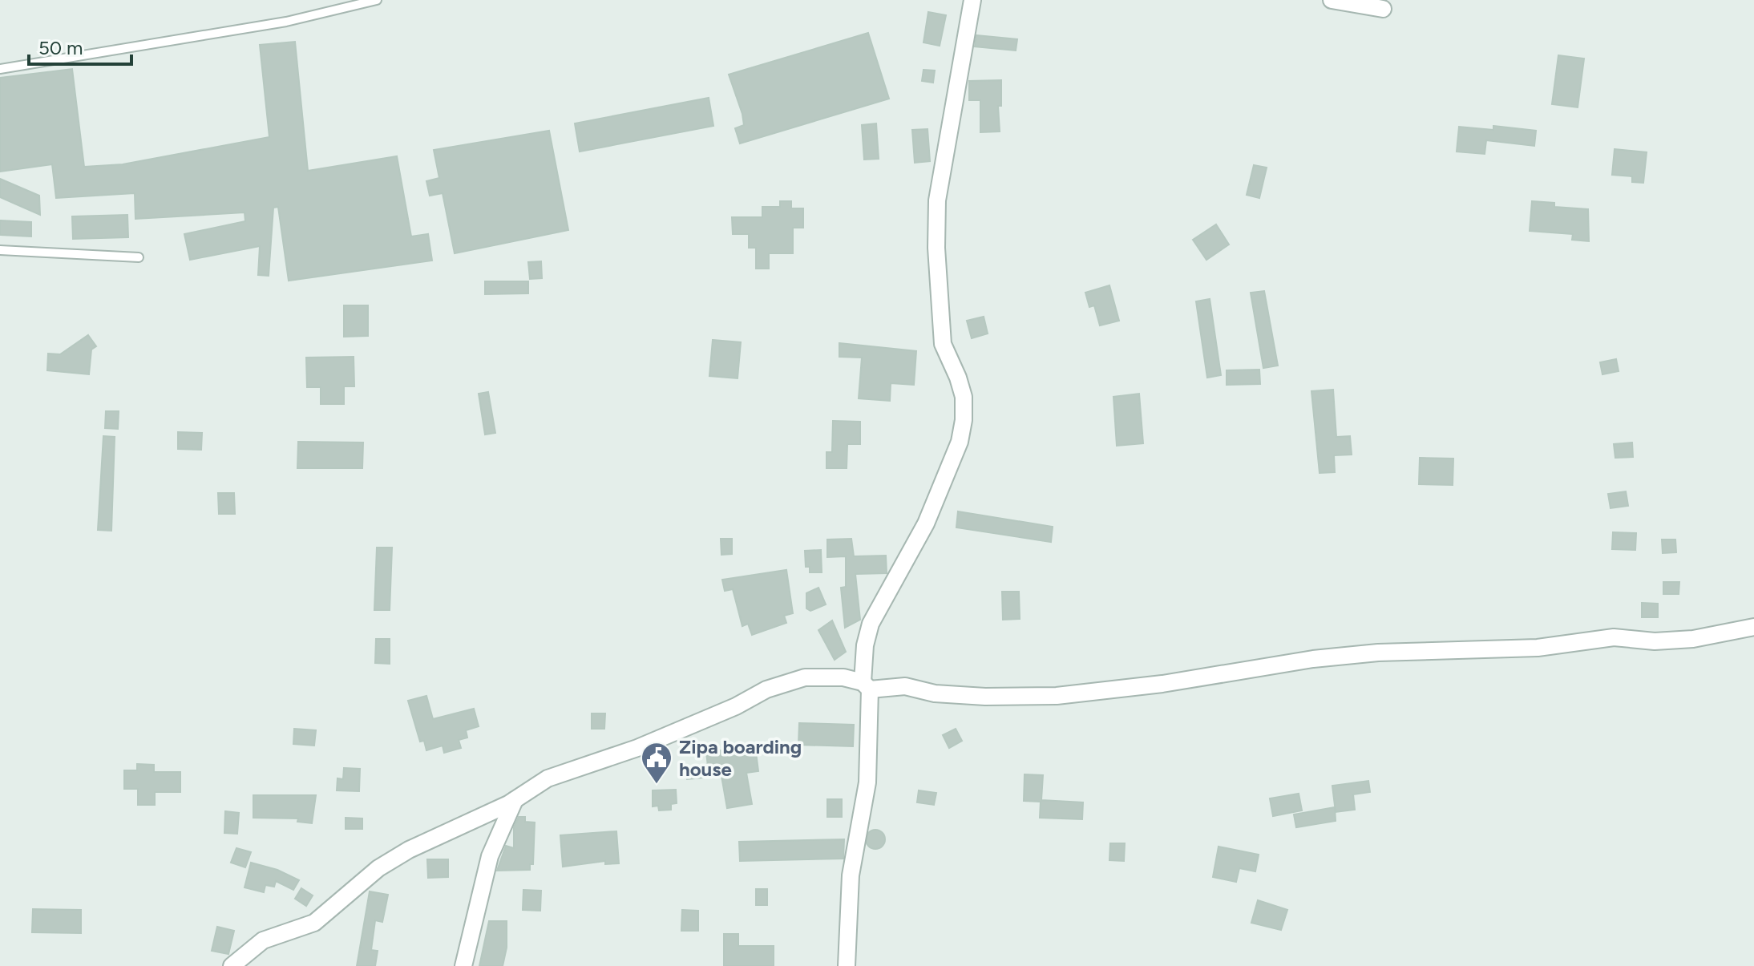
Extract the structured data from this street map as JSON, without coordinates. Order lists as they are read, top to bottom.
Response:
{
  "places": {
    "public building": ["Zipa boarding house"]
  },
  "scale_bar": "50 m"
}
